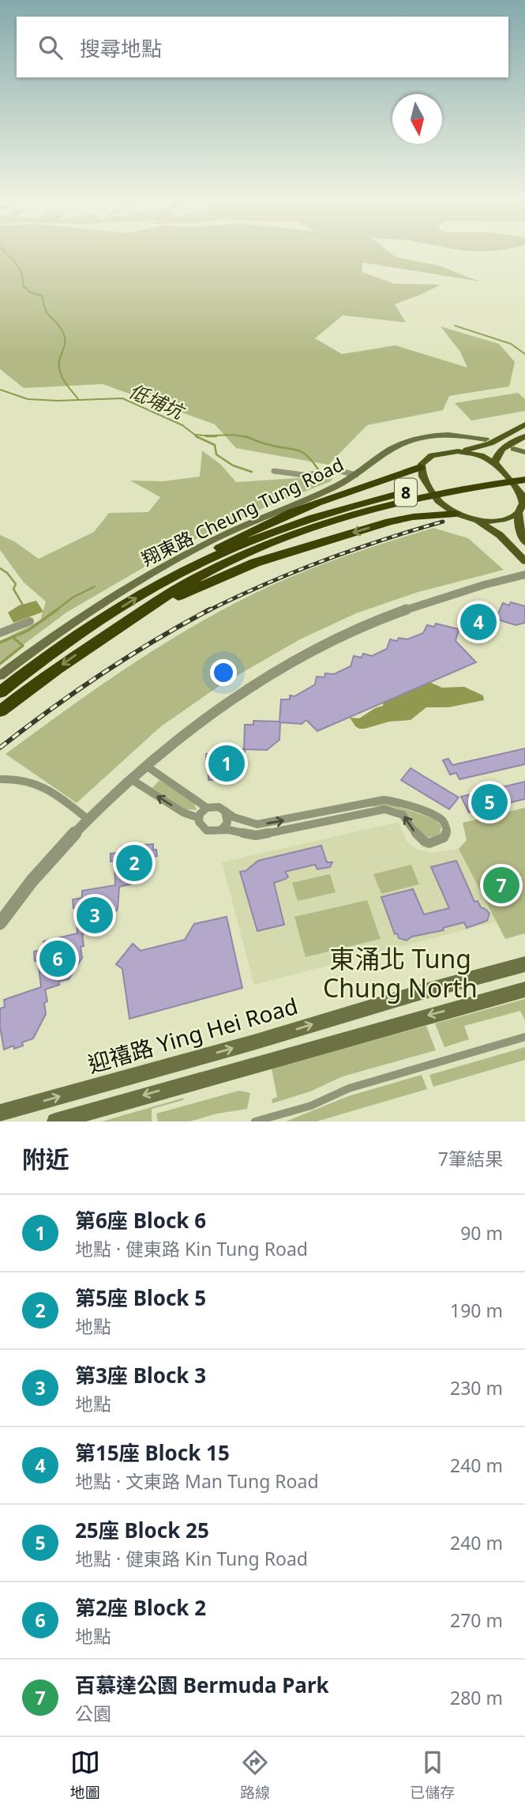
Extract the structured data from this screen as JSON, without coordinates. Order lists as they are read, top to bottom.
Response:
{
  "streets": {
    "highway": ["8"],
    "main road": ["翔東路 Cheung Tung Road", "迎禧路 Ying Hei Road"]
  },
  "districts": ["東涌北 Tung Chung North"],
  "water": ["低埔坑"],
  "north": "bottom",
  "page": {
    "search": "搜尋地點",
    "pins": [
      "4",
      "1",
      "5",
      "2",
      "7",
      "3",
      "6"
    ],
    "heading": ["附近", "7筆結果"],
    "list": [
      {
        "mark": "1",
        "name": "第6座 Block 6",
        "note": "地點 · 健東路 Kin Tung Road",
        "value": "90 m"
      },
      {
        "mark": "2",
        "name": "第5座 Block 5",
        "note": "地點",
        "value": "190 m"
      },
      {
        "mark": "3",
        "name": "第3座 Block 3",
        "note": "地點",
        "value": "230 m"
      },
      {
        "mark": "4",
        "name": "第15座 Block 15",
        "note": "地點 · 文東路 Man Tung Road",
        "value": "240 m"
      },
      {
        "mark": "5",
        "name": "25座 Block 25",
        "note": "地點 · 健東路 Kin Tung Road",
        "value": "240 m"
      },
      {
        "mark": "6",
        "name": "第2座 Block 2",
        "note": "地點",
        "value": "270 m"
      },
      {
        "mark": "7",
        "name": "百慕達公園 Bermuda Park",
        "note": "公園",
        "value": "280 m"
      }
    ],
    "nav": ["地圖", "路線", "已儲存"]
  }
}
